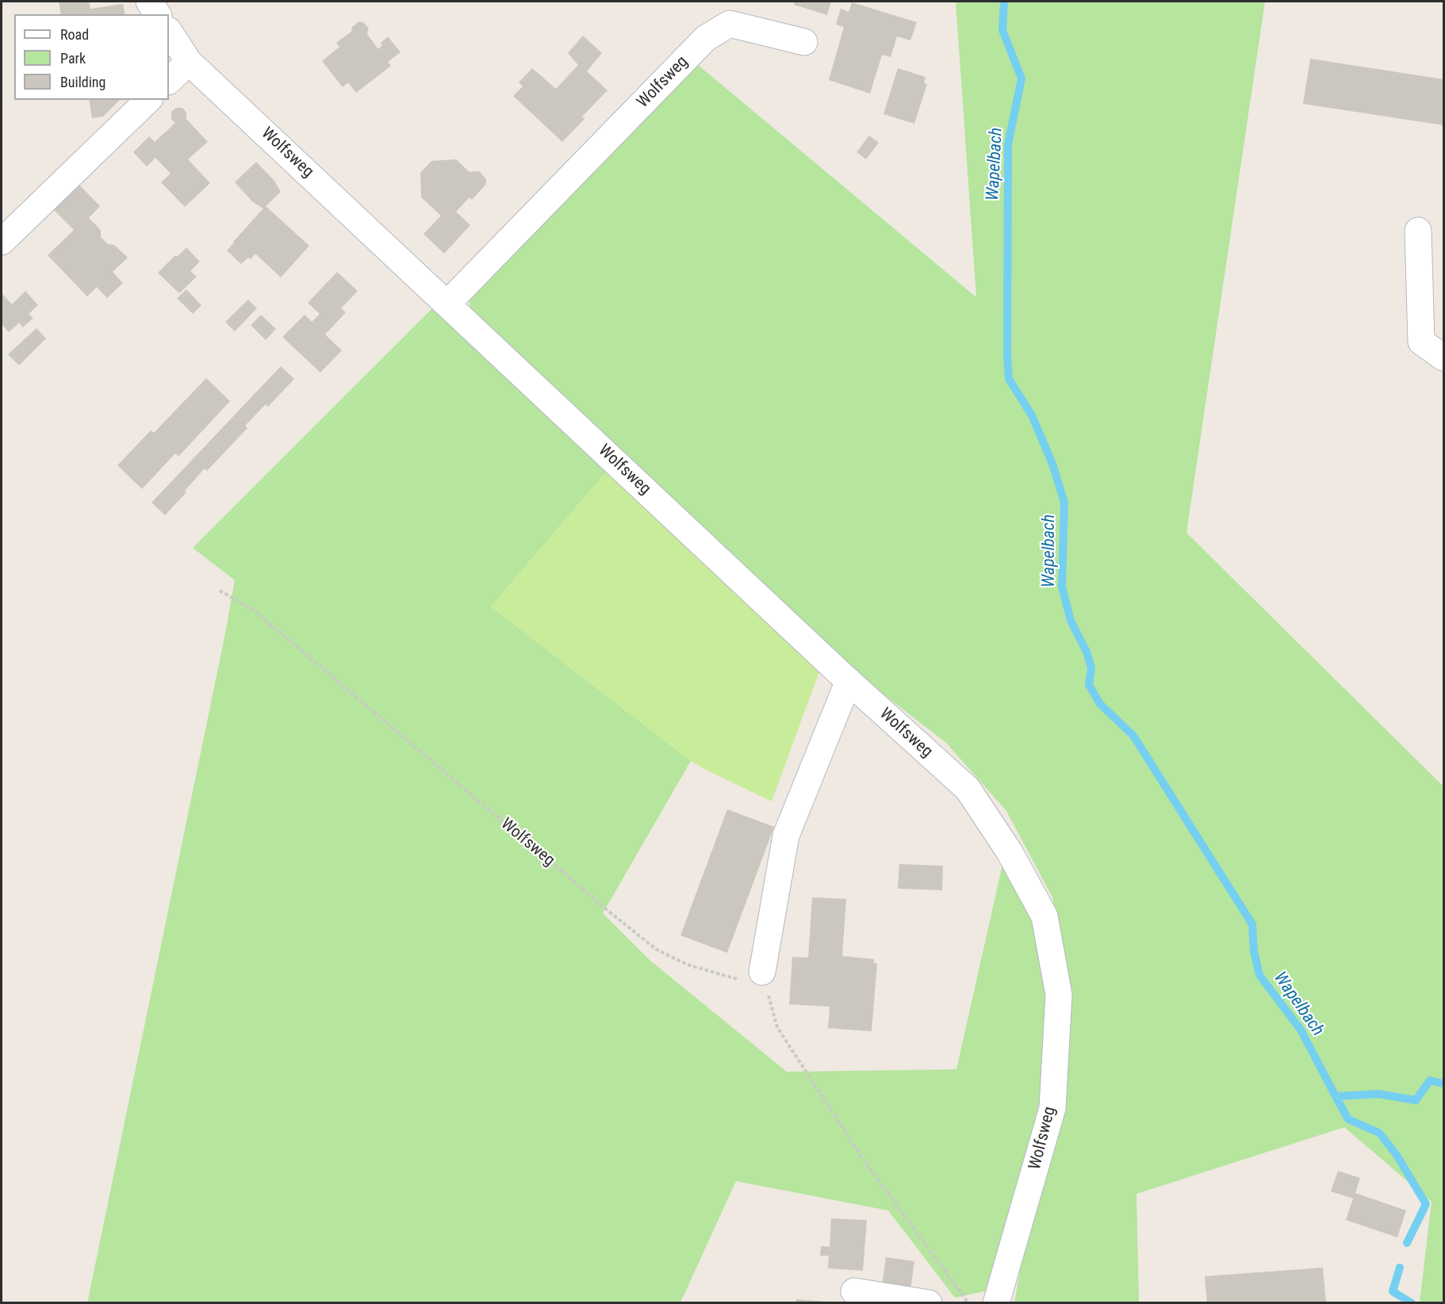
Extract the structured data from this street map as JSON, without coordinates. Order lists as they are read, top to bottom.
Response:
{
  "streets": {
    "street": ["Wolfsweg"]
  },
  "water": ["Wapelbach"],
  "legend": ["Road", "Park", "Building"]
}
